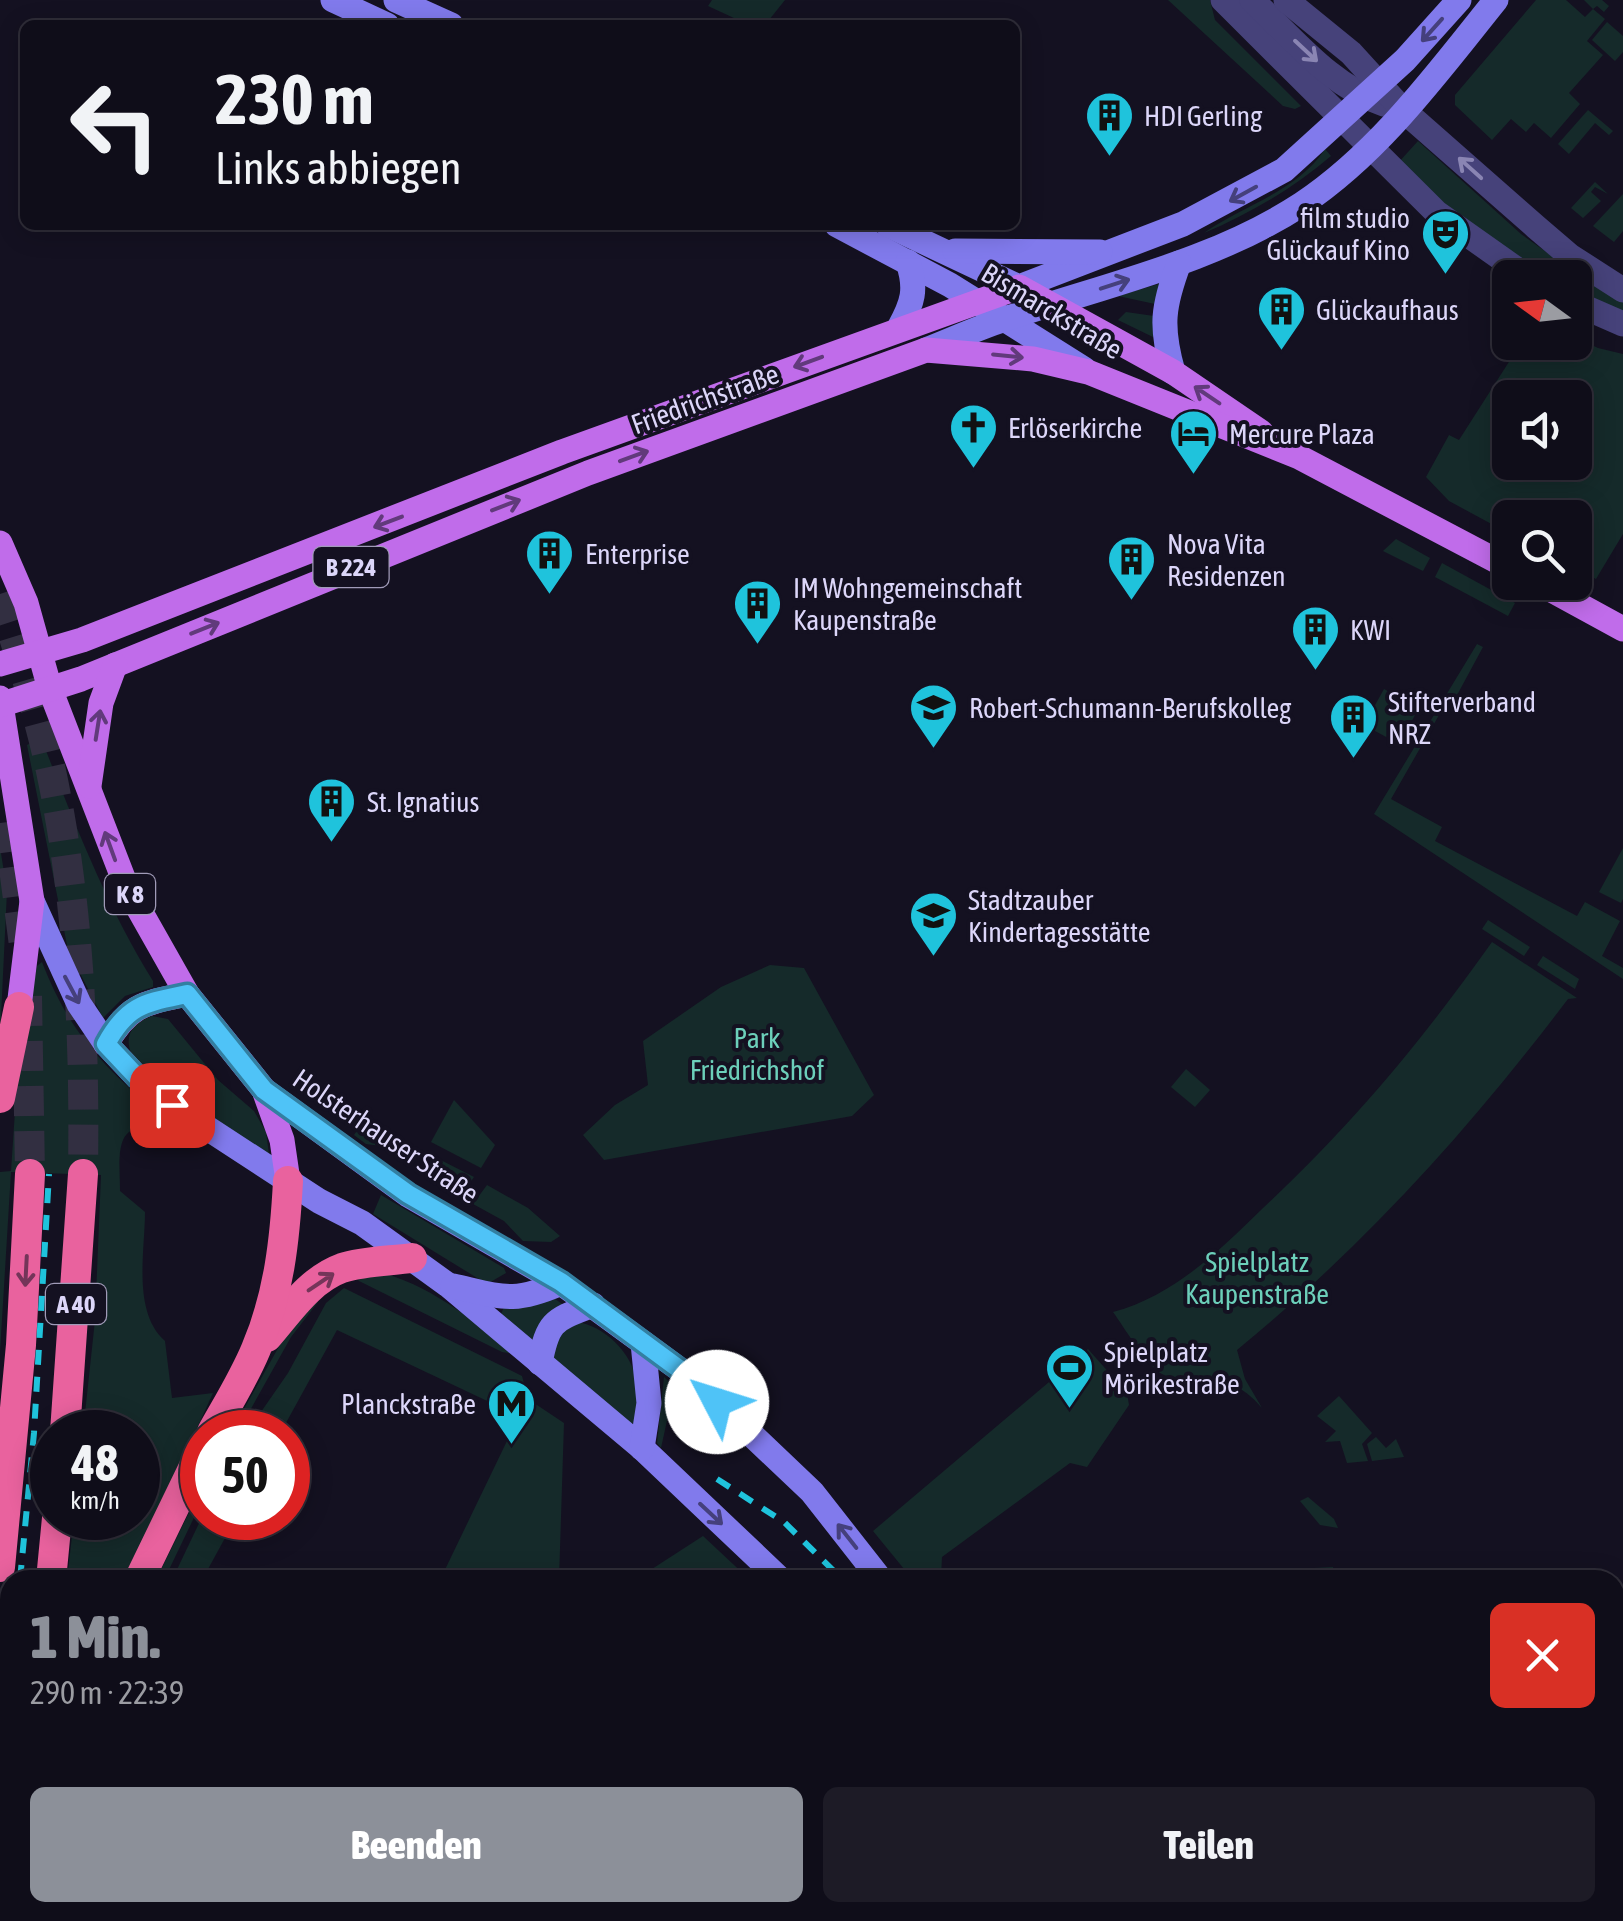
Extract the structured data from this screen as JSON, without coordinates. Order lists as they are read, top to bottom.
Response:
{
  "streets": {
    "highway": ["A 40"],
    "main road": [
      "Bismarckstraße",
      "Friedrichstraße",
      "B 224",
      "K 8",
      "Holsterhauser Straße"
    ]
  },
  "crossings": [
    ["Bismarckstraße", "Friedrichstraße"],
    ["Friedrichstraße", "K 8"],
    ["Friedrichstraße", "Holsterhauser Straße"],
    ["K 8", "Holsterhauser Straße"]
  ],
  "parks": ["Park Friedrichshof", "Spielplatz Kaupenstraße"],
  "places": {
    "building": [
      "HDI Gerling",
      "Glückaufhaus",
      "Enterprise",
      "Nova Vita Residenzen",
      "IM Wohngemeinschaft Kaupenstraße",
      "KWI",
      "Stifterverband NRZ",
      "St. Ignatius"
    ],
    "theatre": ["film studio Glückauf Kino"],
    "church": ["Erlöserkirche"],
    "hotel": ["Mercure Plaza"],
    "school or university": ["Robert-Schumann-Berufskolleg", "Stadtzauber Kindertagesstätte"],
    "sports": ["Spielplatz Mörikestraße"],
    "metro station": ["Planckstraße"]
  },
  "north": "left",
  "page": {
    "turn": ["230 m", "Links abbiegen"],
    "speed": "48 km/h",
    "limit": "50",
    "heading": ["1 Min.", "290 m · 22:39"],
    "buttons": ["Beenden", "Teilen"]
  }
}
